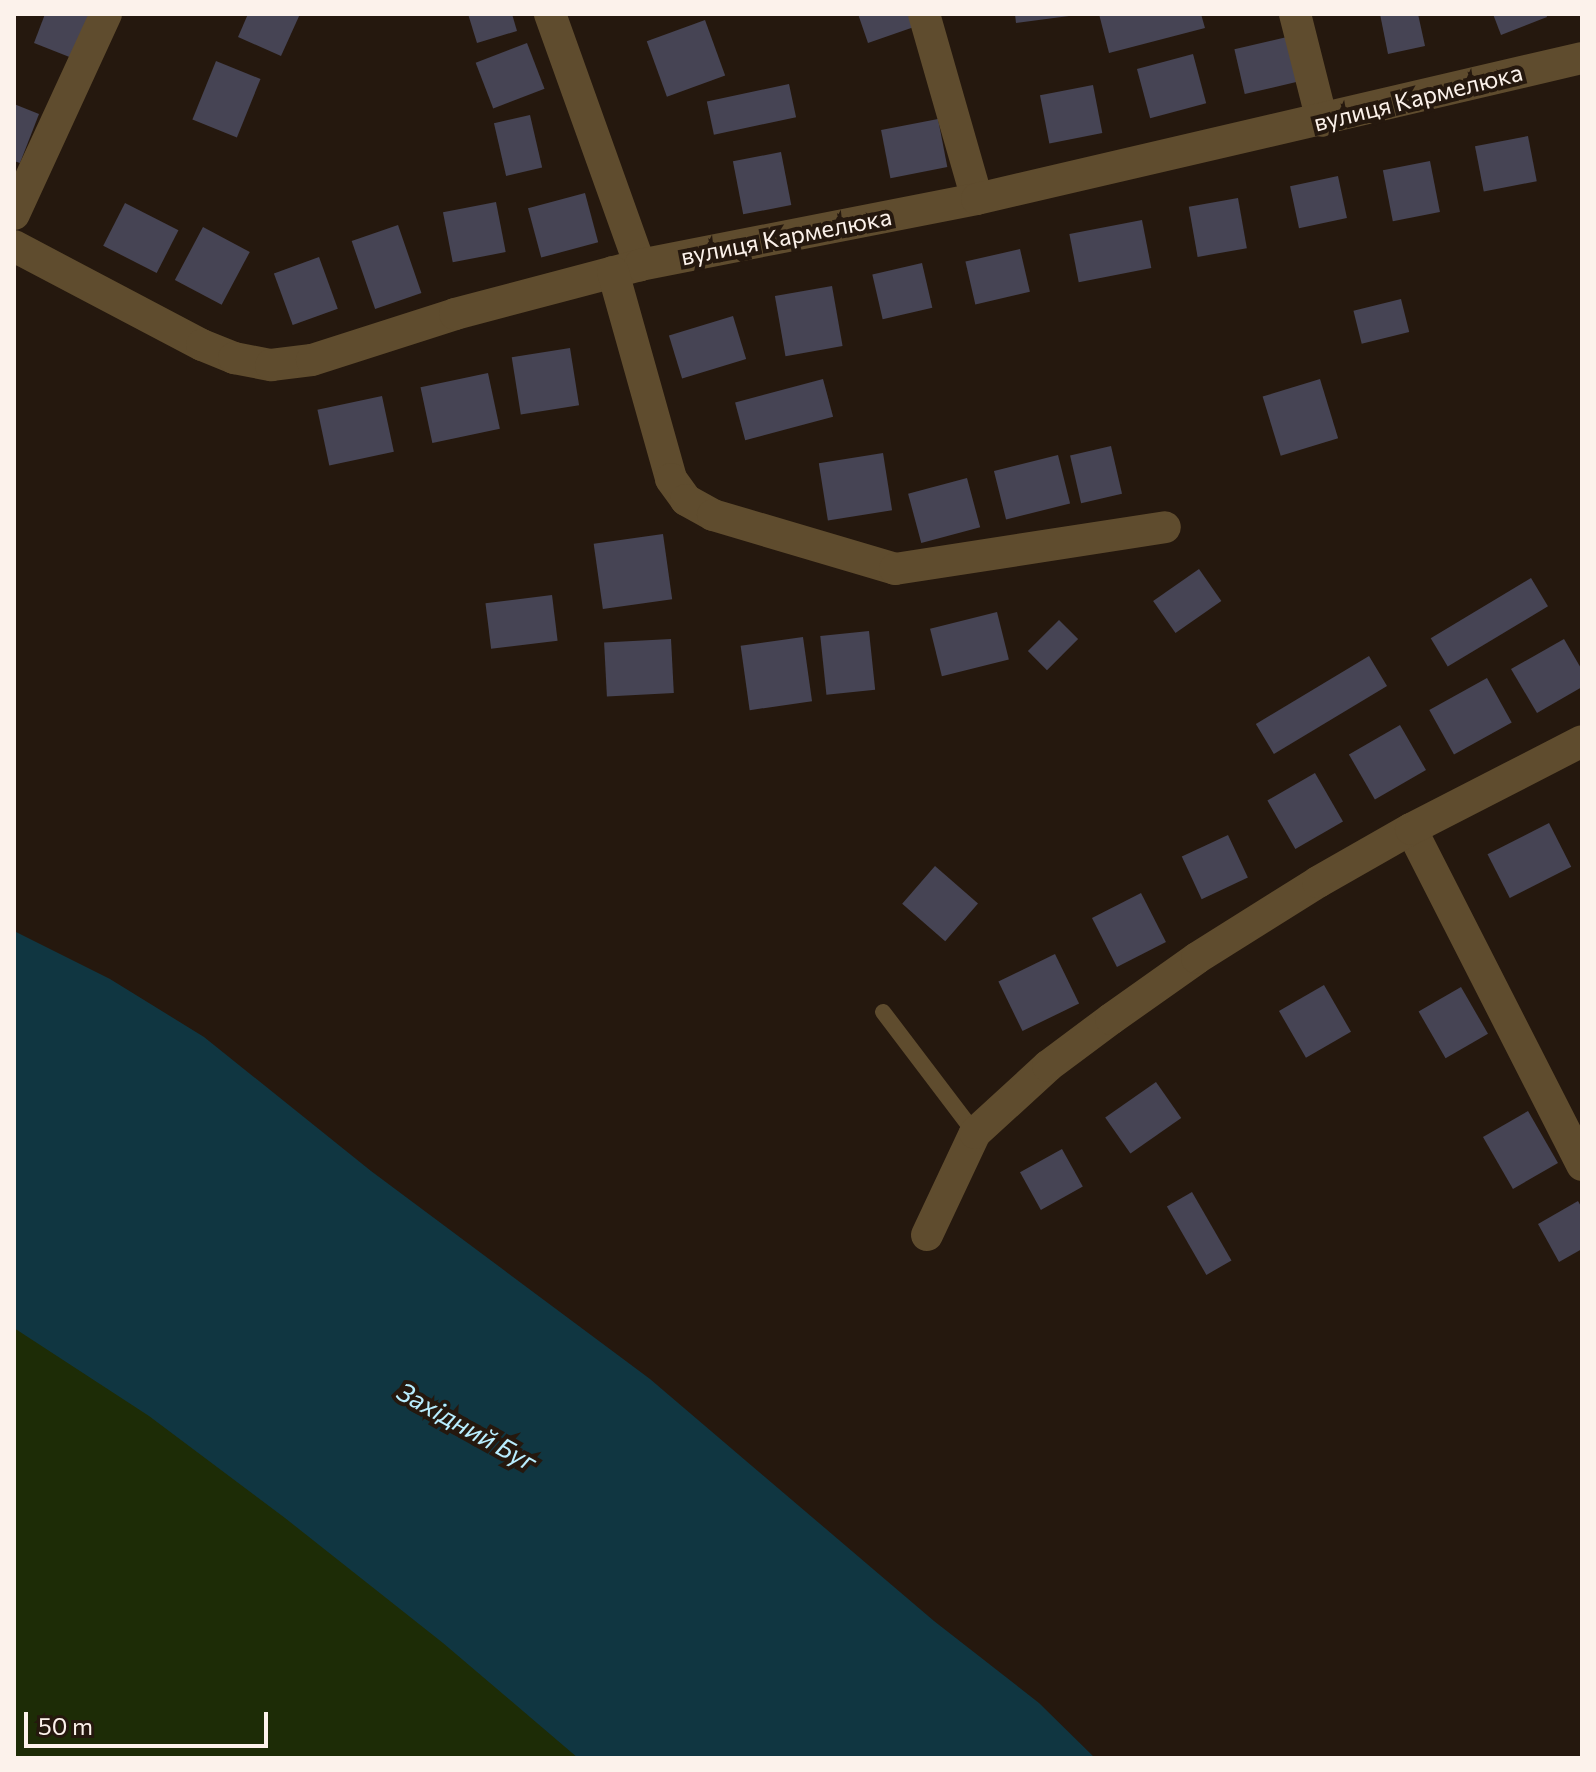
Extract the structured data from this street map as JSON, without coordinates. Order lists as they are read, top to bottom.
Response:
{
  "streets": {
    "street": ["вулиця Кармелюка"]
  },
  "water": ["Західний Буг"],
  "scale_bar": "50 m"
}
